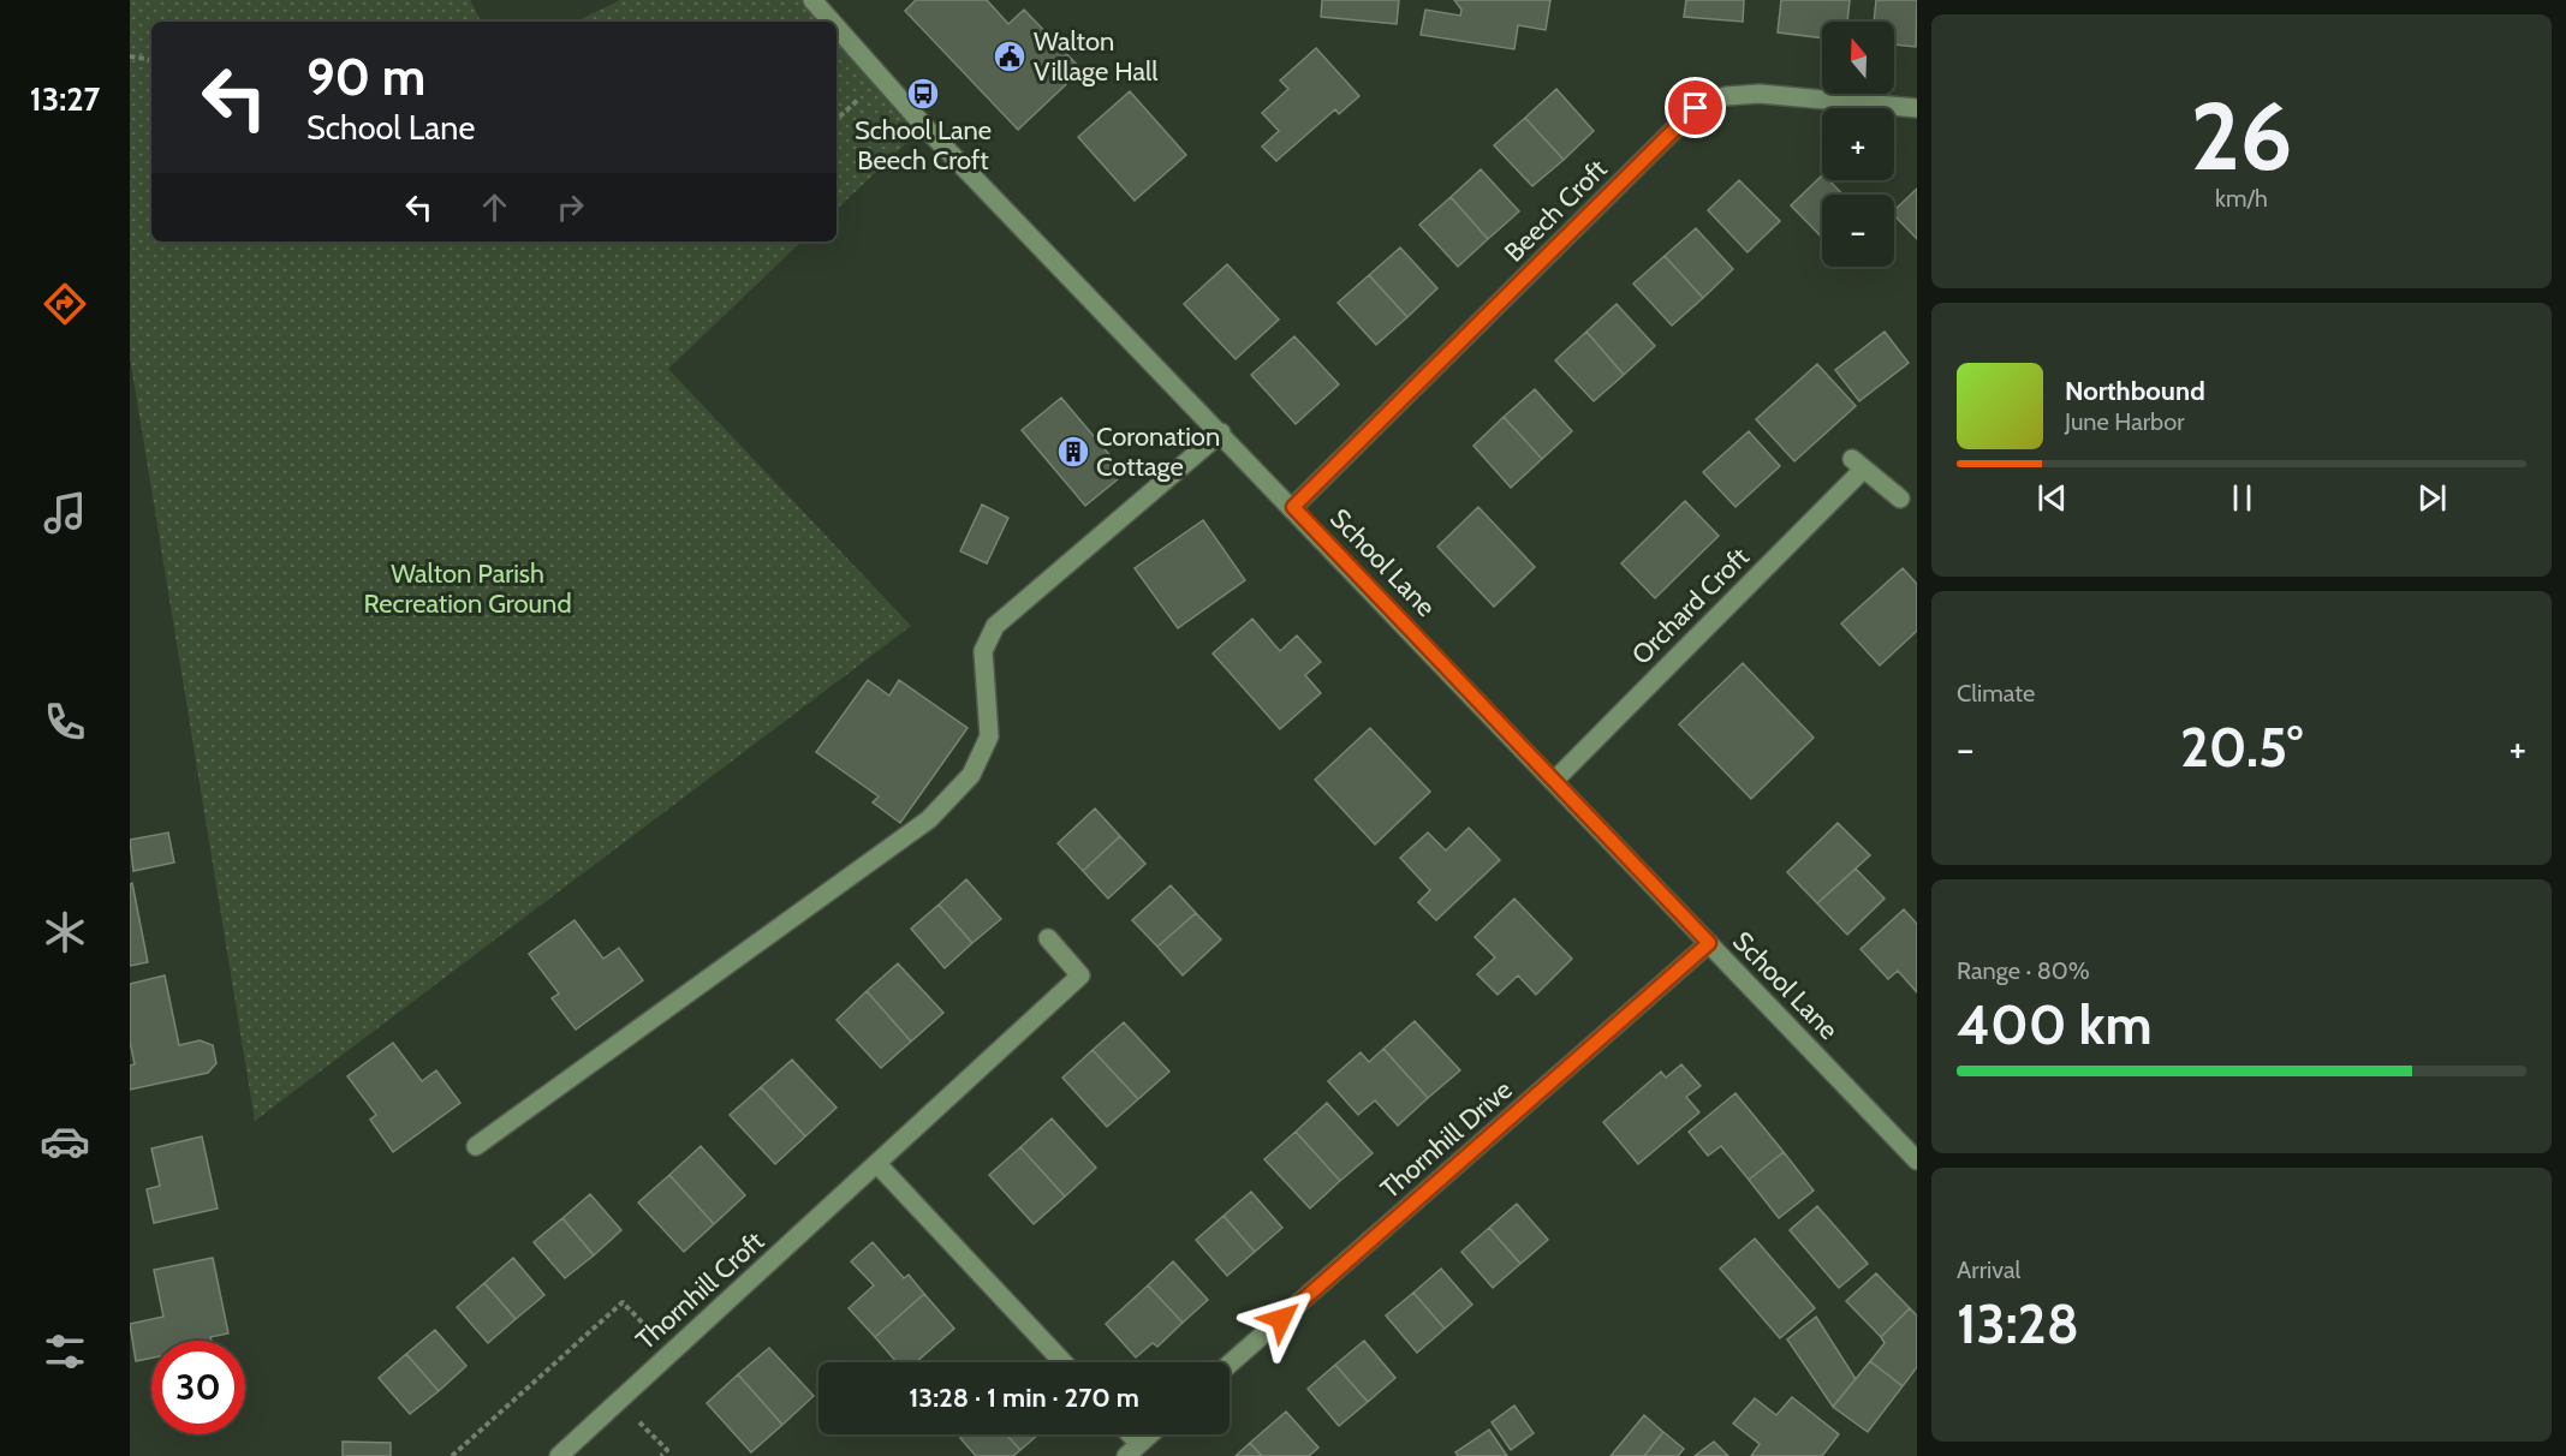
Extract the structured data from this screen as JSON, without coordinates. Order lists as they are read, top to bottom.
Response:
{
  "streets": {
    "street": [
      "Beech Croft",
      "School Lane",
      "Orchard Croft",
      "Thornhill Drive",
      "Thornhill Croft"
    ]
  },
  "crossings": [
    ["Beech Croft", "School Lane"],
    ["School Lane", "Orchard Croft"],
    ["School Lane", "Thornhill Drive"]
  ],
  "parks": ["Walton Parish Recreation Ground"],
  "places": {
    "public building": ["Walton Village Hall"],
    "bus stop": ["School Lane Beech Croft"],
    "building": ["Coronation Cottage"]
  },
  "north": "top",
  "page": {
    "tabs": "13:27",
    "tile": [
      ["26", "km/h"],
      "Climate",
      ["Range · 80%", "400 km"],
      ["Arrival", "13:28"]
    ],
    "map_buttons": ["+", "−"],
    "turn": ["90 m", "School Lane"],
    "song": ["Northbound", "June Harbor"],
    "heat": ["−", "20.5°", "+"],
    "limit": "30",
    "trip": "13:28 · 1 min · 270 m"
  }
}
